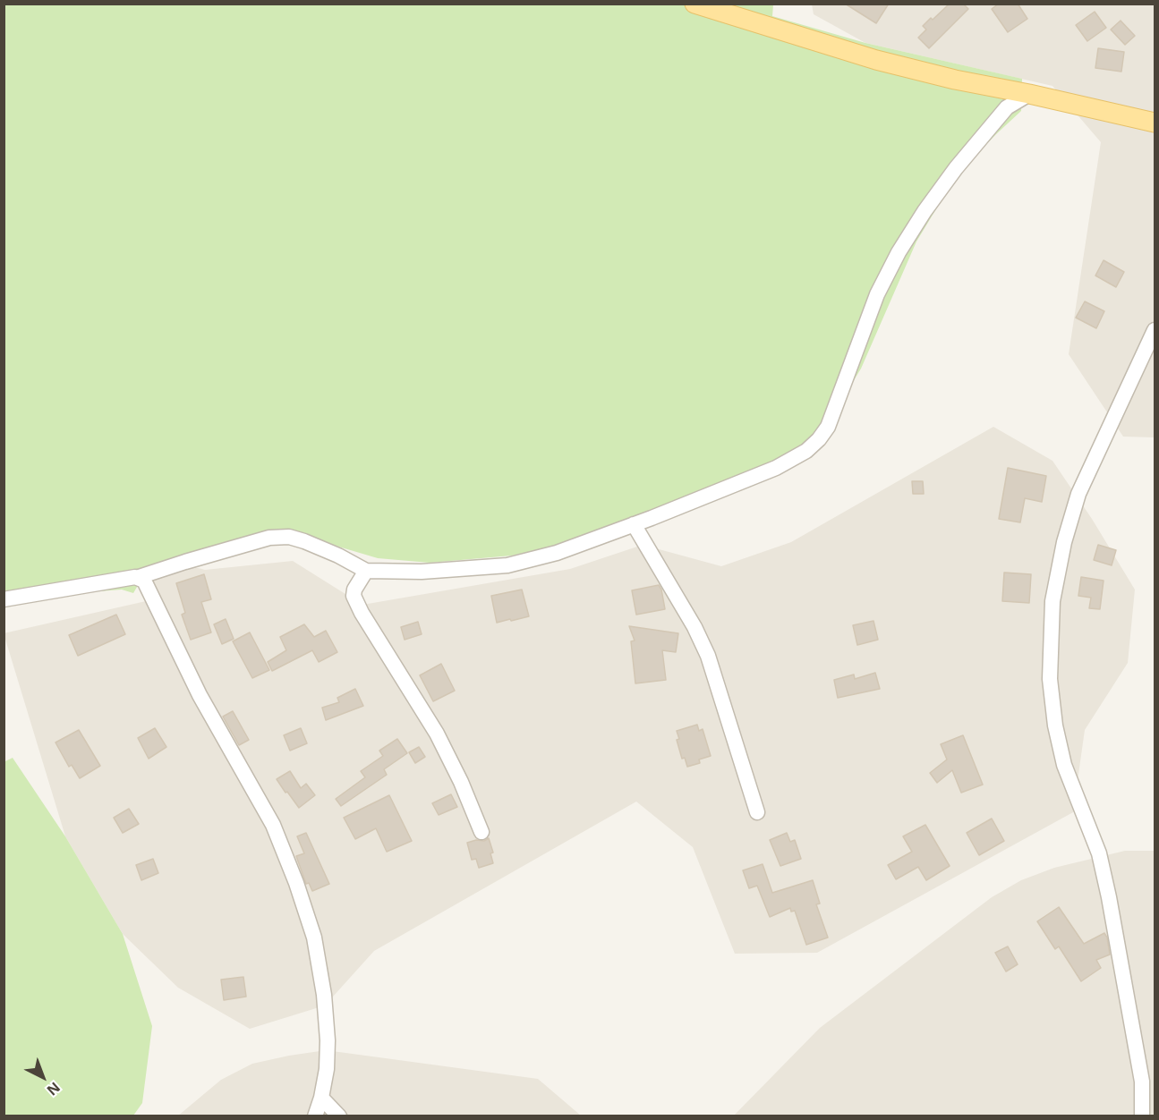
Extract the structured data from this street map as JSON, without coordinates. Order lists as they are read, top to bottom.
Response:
{
  "north": "bottom right"
}
